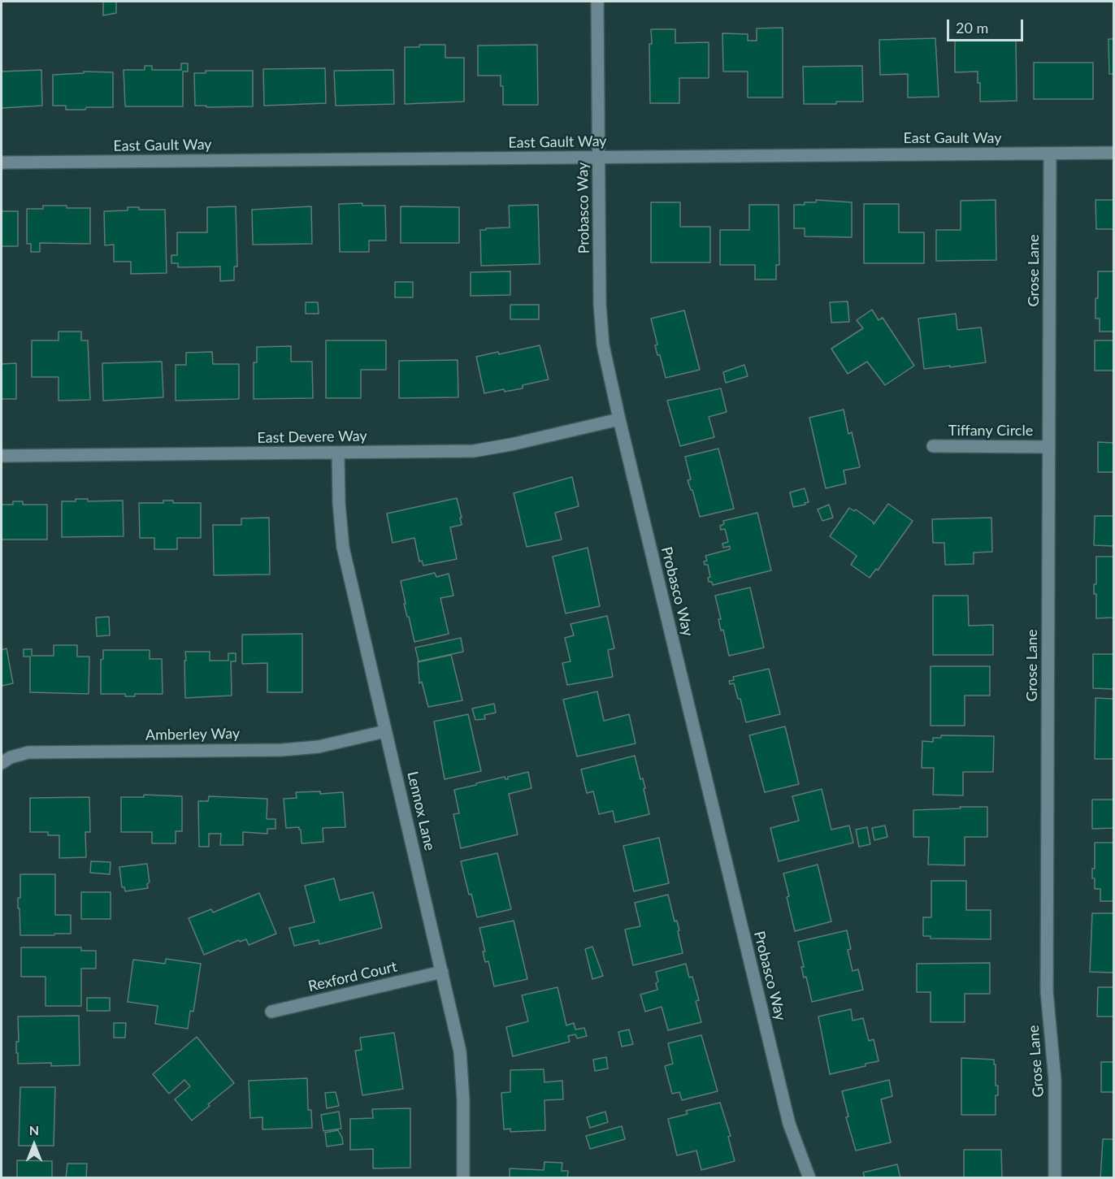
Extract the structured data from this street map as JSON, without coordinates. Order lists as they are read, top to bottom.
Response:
{
  "streets": {
    "street": [
      "East Gault Way",
      "Probasco Way",
      "Grose Lane",
      "Tiffany Circle",
      "East Devere Way",
      "Amberley Way",
      "Lennox Lane",
      "Rexford Court"
    ]
  },
  "crossings": [
    ["East Gault Way", "Probasco Way"],
    ["East Gault Way", "Grose Lane"],
    ["Probasco Way", "East Devere Way"],
    ["Grose Lane", "Tiffany Circle"],
    ["East Devere Way", "Lennox Lane"],
    ["Amberley Way", "Lennox Lane"],
    ["Lennox Lane", "Rexford Court"]
  ],
  "scale_bar": "20 m",
  "north": "top"
}
